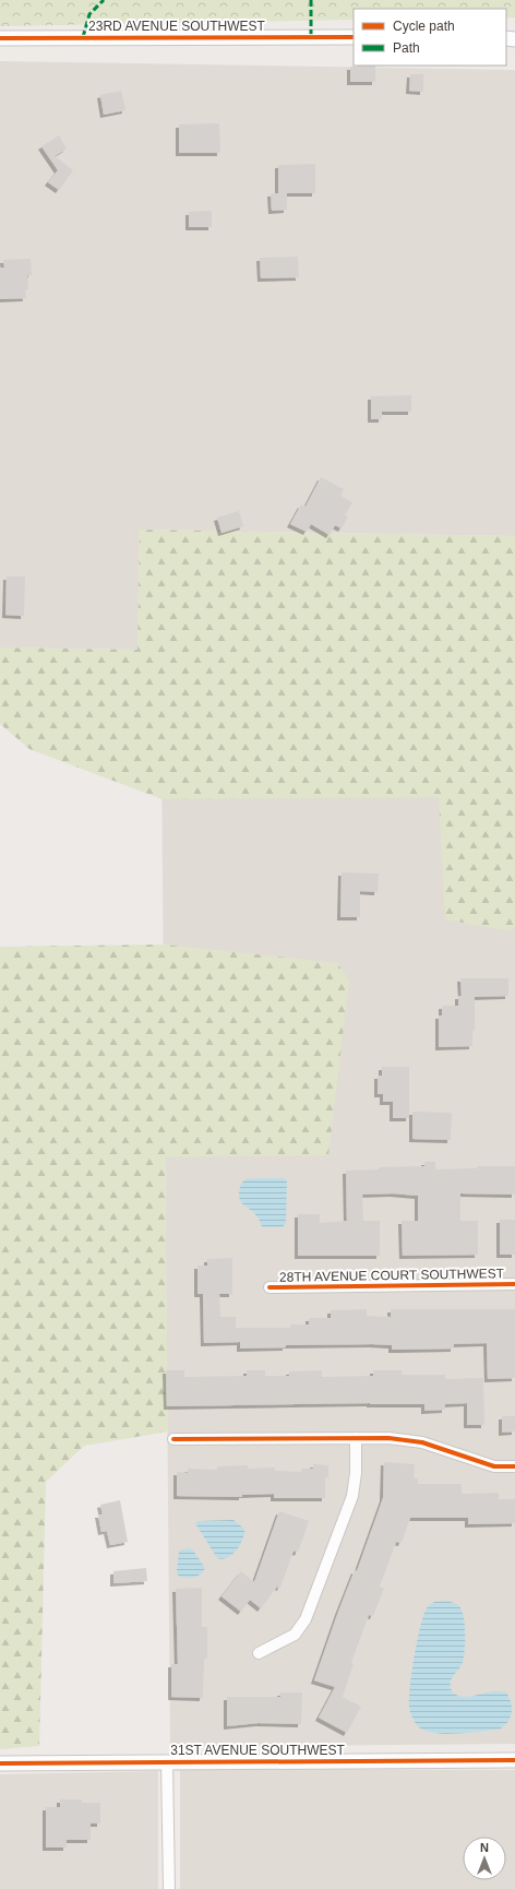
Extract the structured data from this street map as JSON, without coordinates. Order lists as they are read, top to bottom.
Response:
{
  "streets": {
    "street": ["23RD AVENUE SOUTHWEST", "28TH AVENUE COURT SOUTHWEST", "31ST AVENUE SOUTHWEST"]
  },
  "legend": ["Cycle path", "Path"],
  "north": "top"
}
